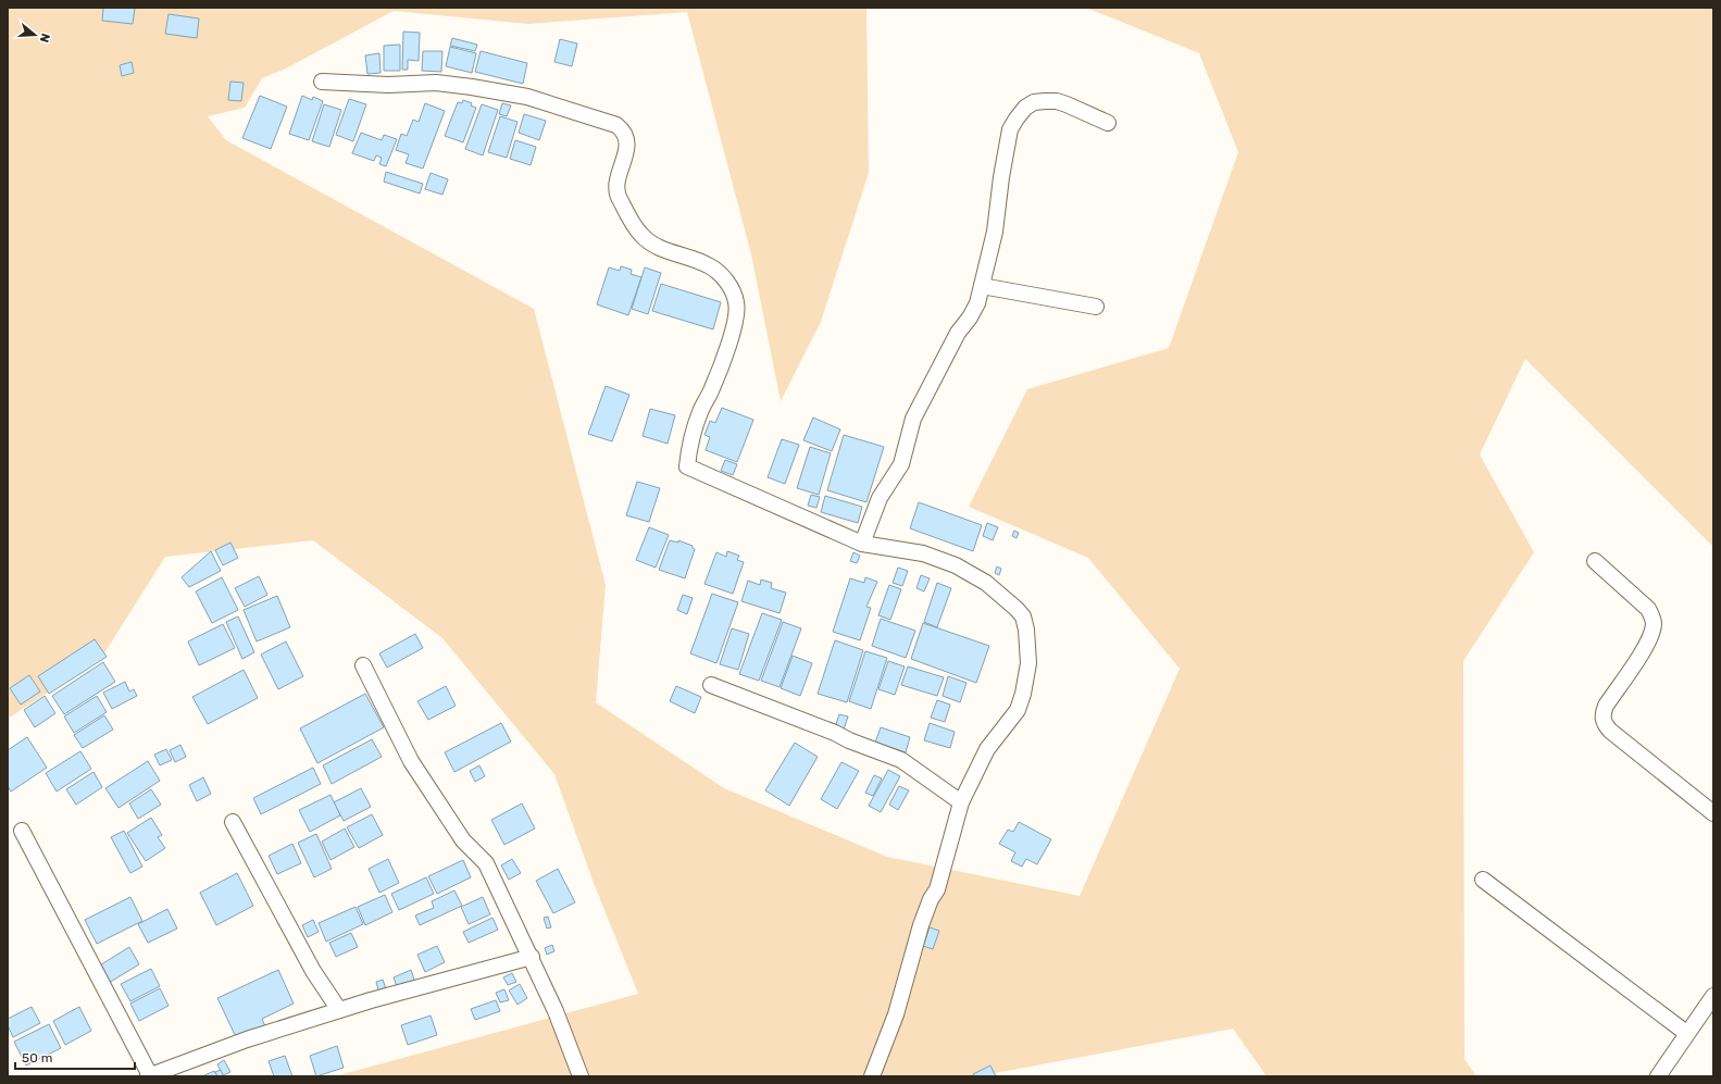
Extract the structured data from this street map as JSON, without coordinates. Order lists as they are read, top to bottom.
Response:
{
  "scale_bar": "50 m",
  "north": "right"
}
